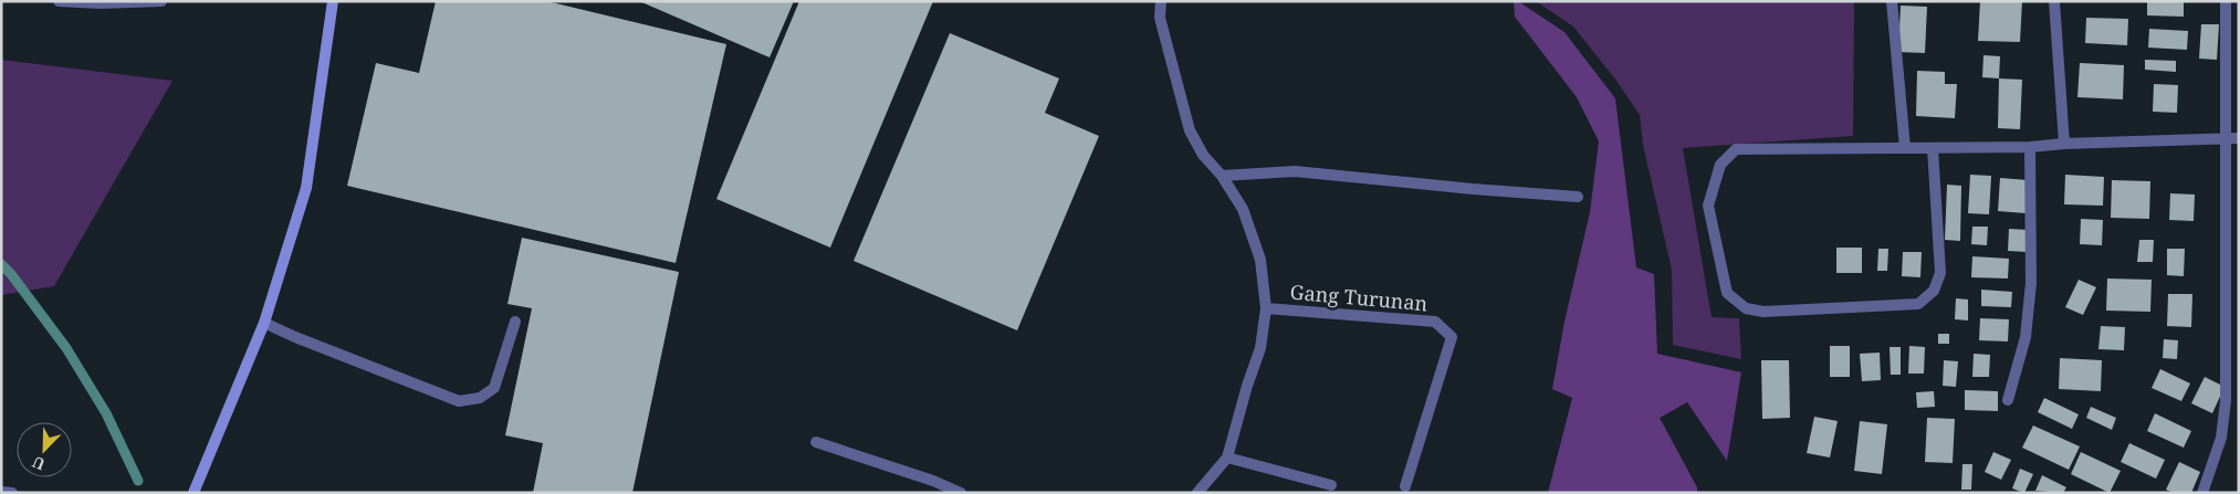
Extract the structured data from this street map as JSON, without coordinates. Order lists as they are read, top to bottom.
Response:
{
  "streets": {
    "street": ["Gang Turunan"]
  },
  "north": "bottom left"
}
